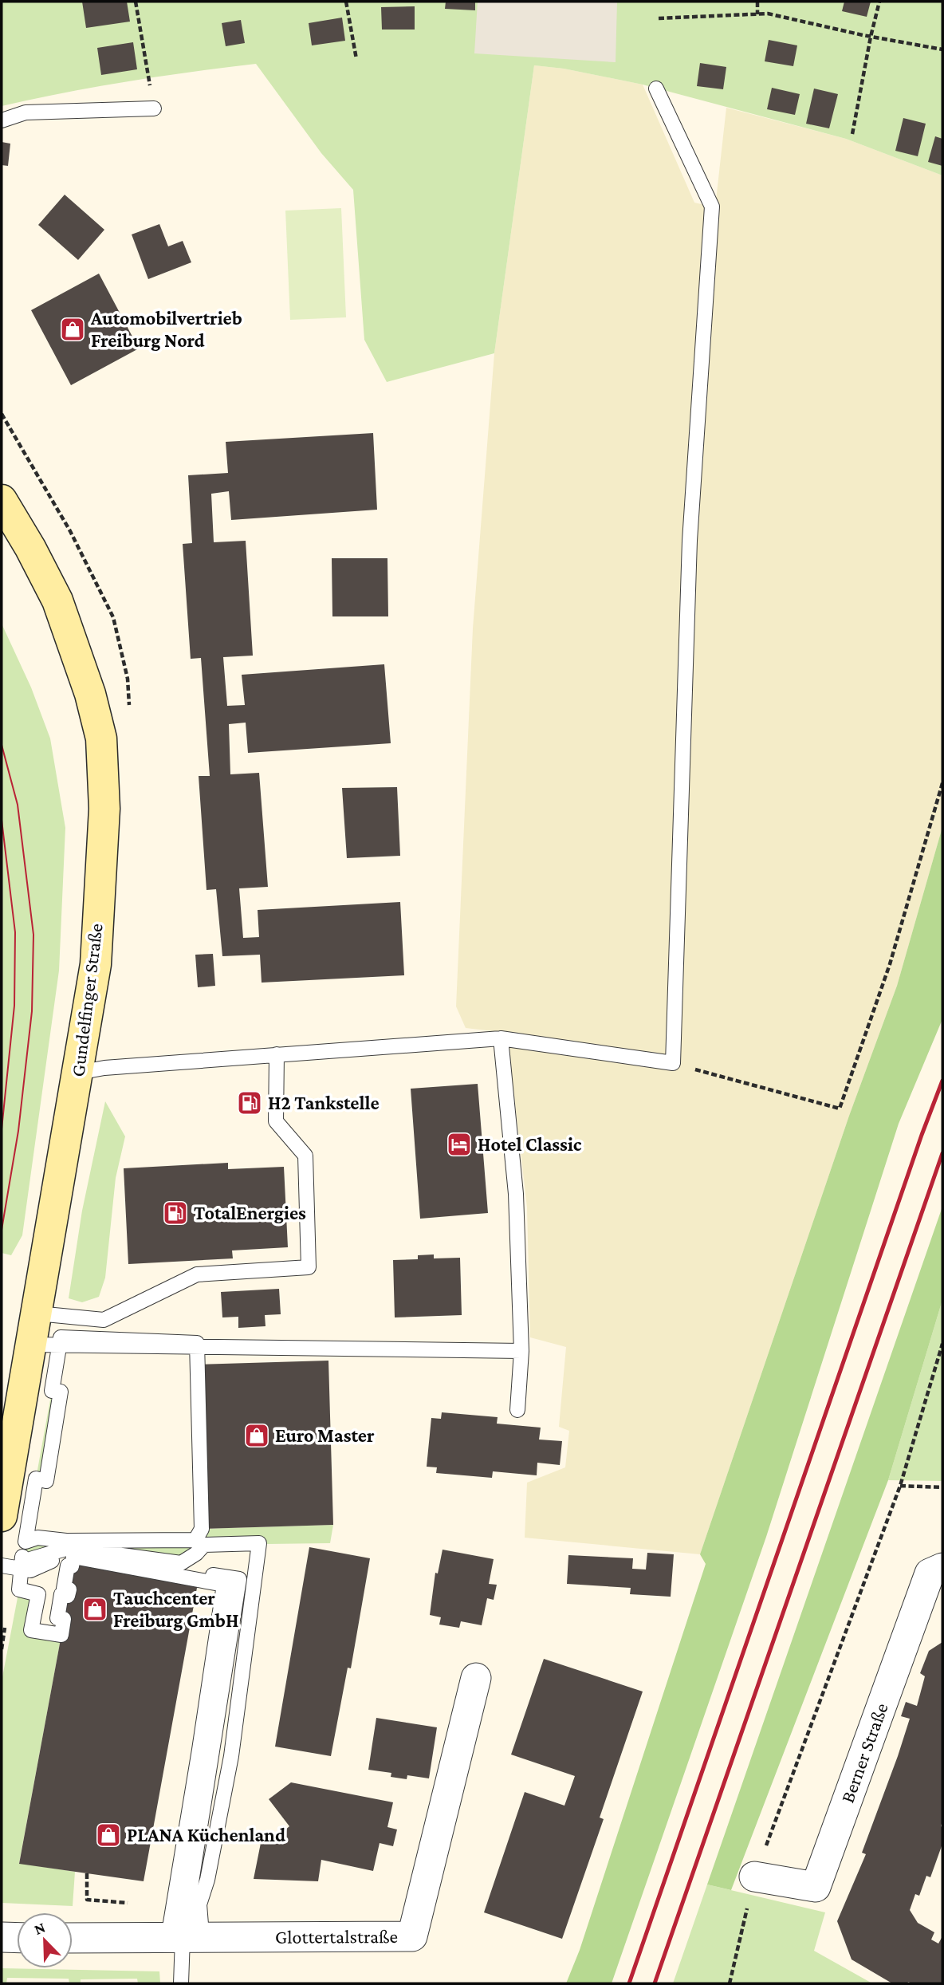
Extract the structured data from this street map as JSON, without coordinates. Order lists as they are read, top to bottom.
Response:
{
  "streets": {
    "street": ["Gundelfinger Straße", "Berner Straße", "Glottertalstraße"]
  },
  "places": {
    "shop": [
      "Automobilvertrieb Freiburg Nord",
      "Euro Master",
      "Tauchcenter Freiburg GmbH",
      "PLANA Küchenland"
    ],
    "fuel station": ["H2 Tankstelle", "TotalEnergies"],
    "hotel": ["Hotel Classic"]
  },
  "north": "top left"
}
